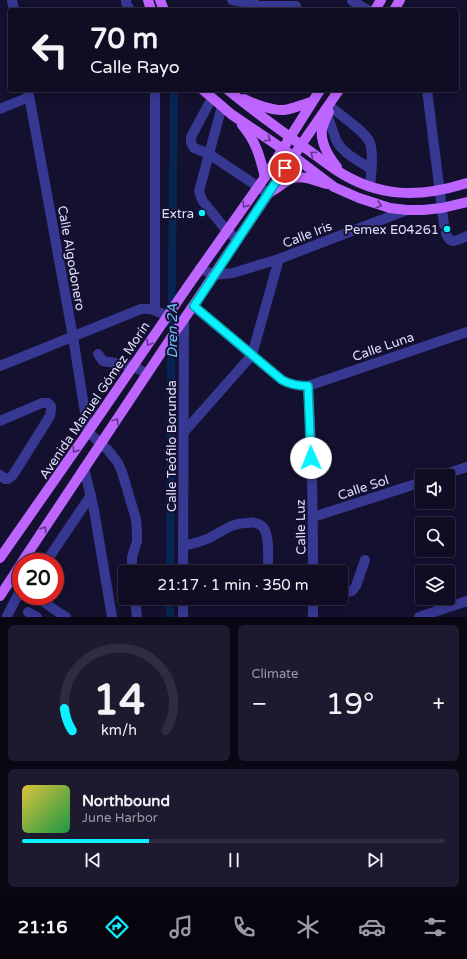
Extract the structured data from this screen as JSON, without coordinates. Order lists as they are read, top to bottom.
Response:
{
  "streets": {
    "main road": ["Avenida Manuel Gómez Morín"],
    "street": [
      "Calle Iris",
      "Calle Algodonero",
      "Calle Luna",
      "Calle Teófilo Borunda",
      "Calle Sol",
      "Calle Luz"
    ]
  },
  "crossings": [
    ["Calle Algodonero", "Avenida Manuel Gómez Morín"],
    ["Calle Luna", "Calle Luz"],
    ["Calle Sol", "Calle Luz"]
  ],
  "water": ["Dren 2A"],
  "places": ["Extra", "Pemex E04261"],
  "page": {
    "turn": ["70 m", "Calle Rayo"],
    "limit": "20",
    "trip": "21:17 · 1 min · 350 m",
    "tile": "Climate",
    "heat": ["−", "19°", "+"],
    "song": ["Northbound", "June Harbor"],
    "tabs": "21:16",
    "gauge": ["14", "km/h"]
  }
}
